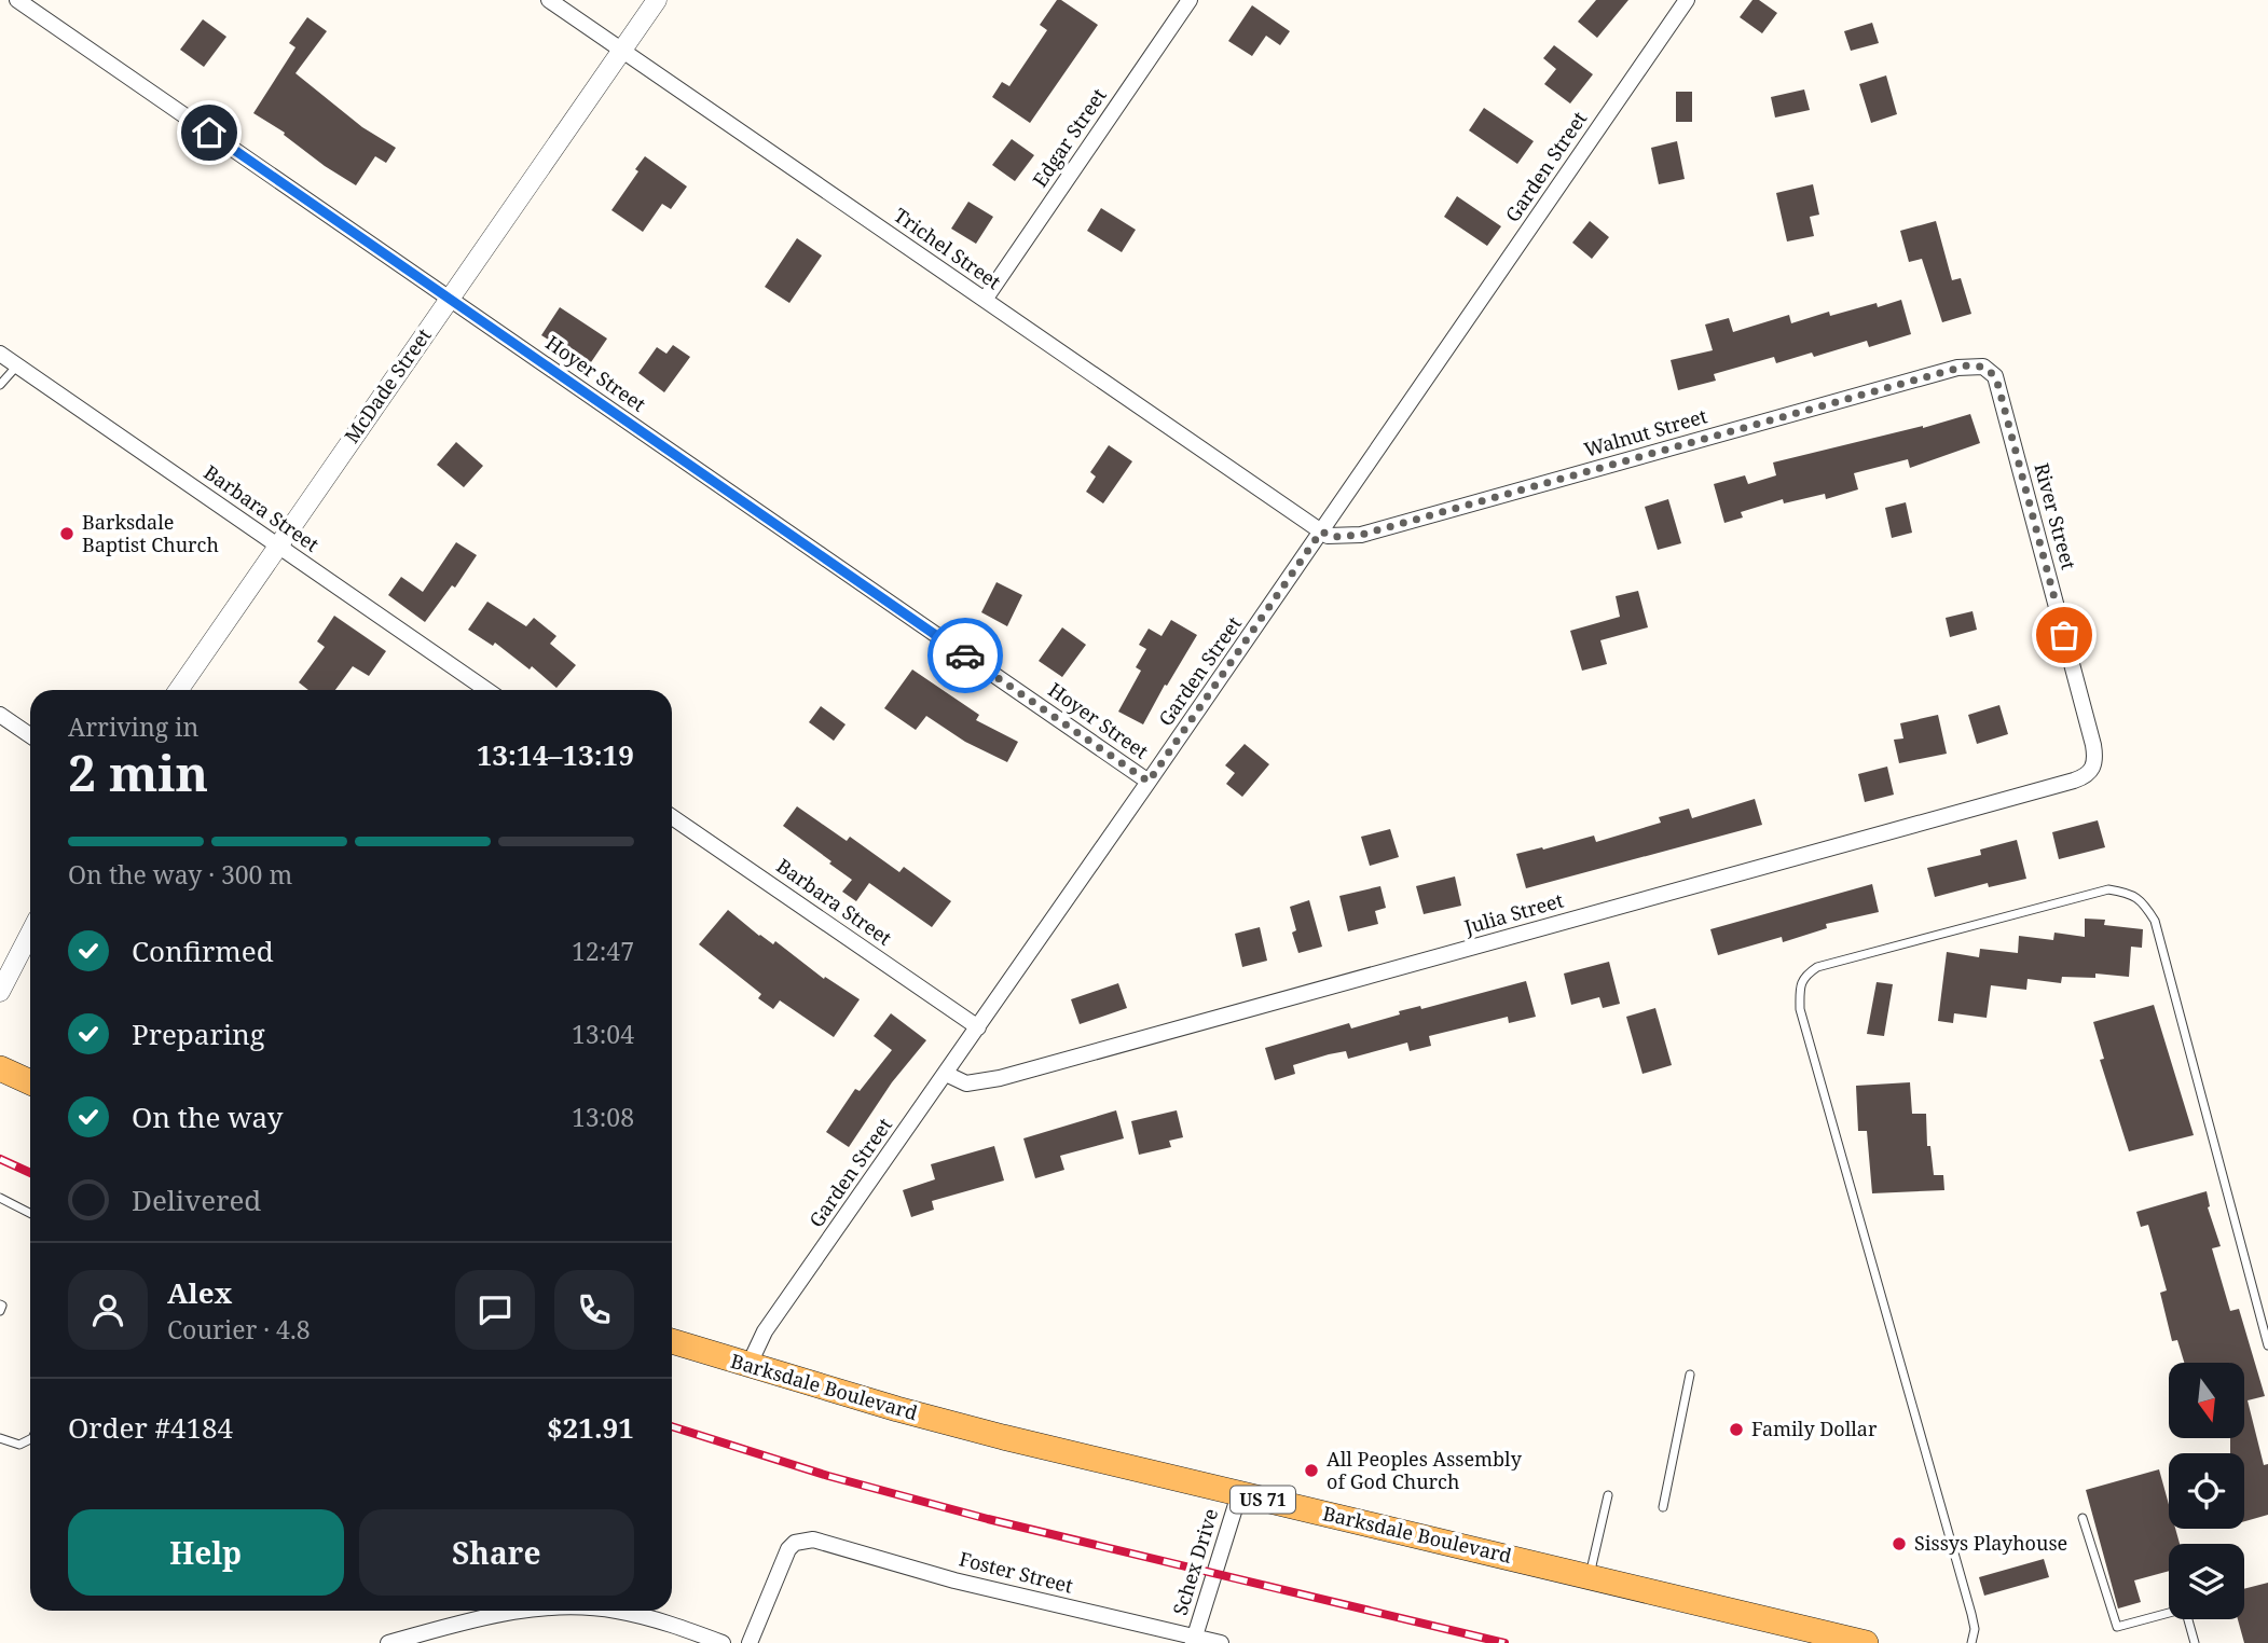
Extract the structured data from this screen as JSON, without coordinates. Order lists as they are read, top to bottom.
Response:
{
  "streets": {
    "main road": ["Barksdale Boulevard", "US 71"],
    "street": [
      "Edgar Street",
      "Garden Street",
      "Trichel Street",
      "Hoyer Street",
      "McDade Street",
      "Walnut Street",
      "Barbara Street",
      "River Street",
      "Julia Street",
      "Schex Drive",
      "Foster Street"
    ]
  },
  "crossings": [
    ["Edgar Street", "Trichel Street"],
    ["Garden Street", "Trichel Street"],
    ["Garden Street", "Hoyer Street"],
    ["Garden Street", "Walnut Street"],
    ["Garden Street", "Barbara Street"],
    ["Garden Street", "Julia Street"],
    ["Garden Street", "Barksdale Boulevard"],
    ["Trichel Street", "McDade Street"],
    ["Trichel Street", "Walnut Street"],
    ["Hoyer Street", "McDade Street"],
    ["McDade Street", "Barbara Street"],
    ["Walnut Street", "River Street"],
    ["River Street", "Julia Street"],
    ["Barksdale Boulevard", "Schex Drive"],
    ["Schex Drive", "Foster Street"]
  ],
  "places": [
    "Barksdale Baptist Church",
    "Family Dollar",
    "All Peoples Assembly of God Church",
    "Sissys Playhouse"
  ],
  "north": "bottom",
  "page": {
    "heading": ["2 min", "Arriving in", "13:14–13:19"],
    "panel": [
      "Alex",
      "Courier · 4.8",
      "Order #4184",
      "$21.91"
    ],
    "bar": "On the way · 300 m",
    "list": [
      ["Confirmed", "12:47"],
      ["Preparing", "13:04"],
      ["On the way", "13:08"],
      "Delivered"
    ],
    "buttons": ["Help", "Share"]
  }
}
